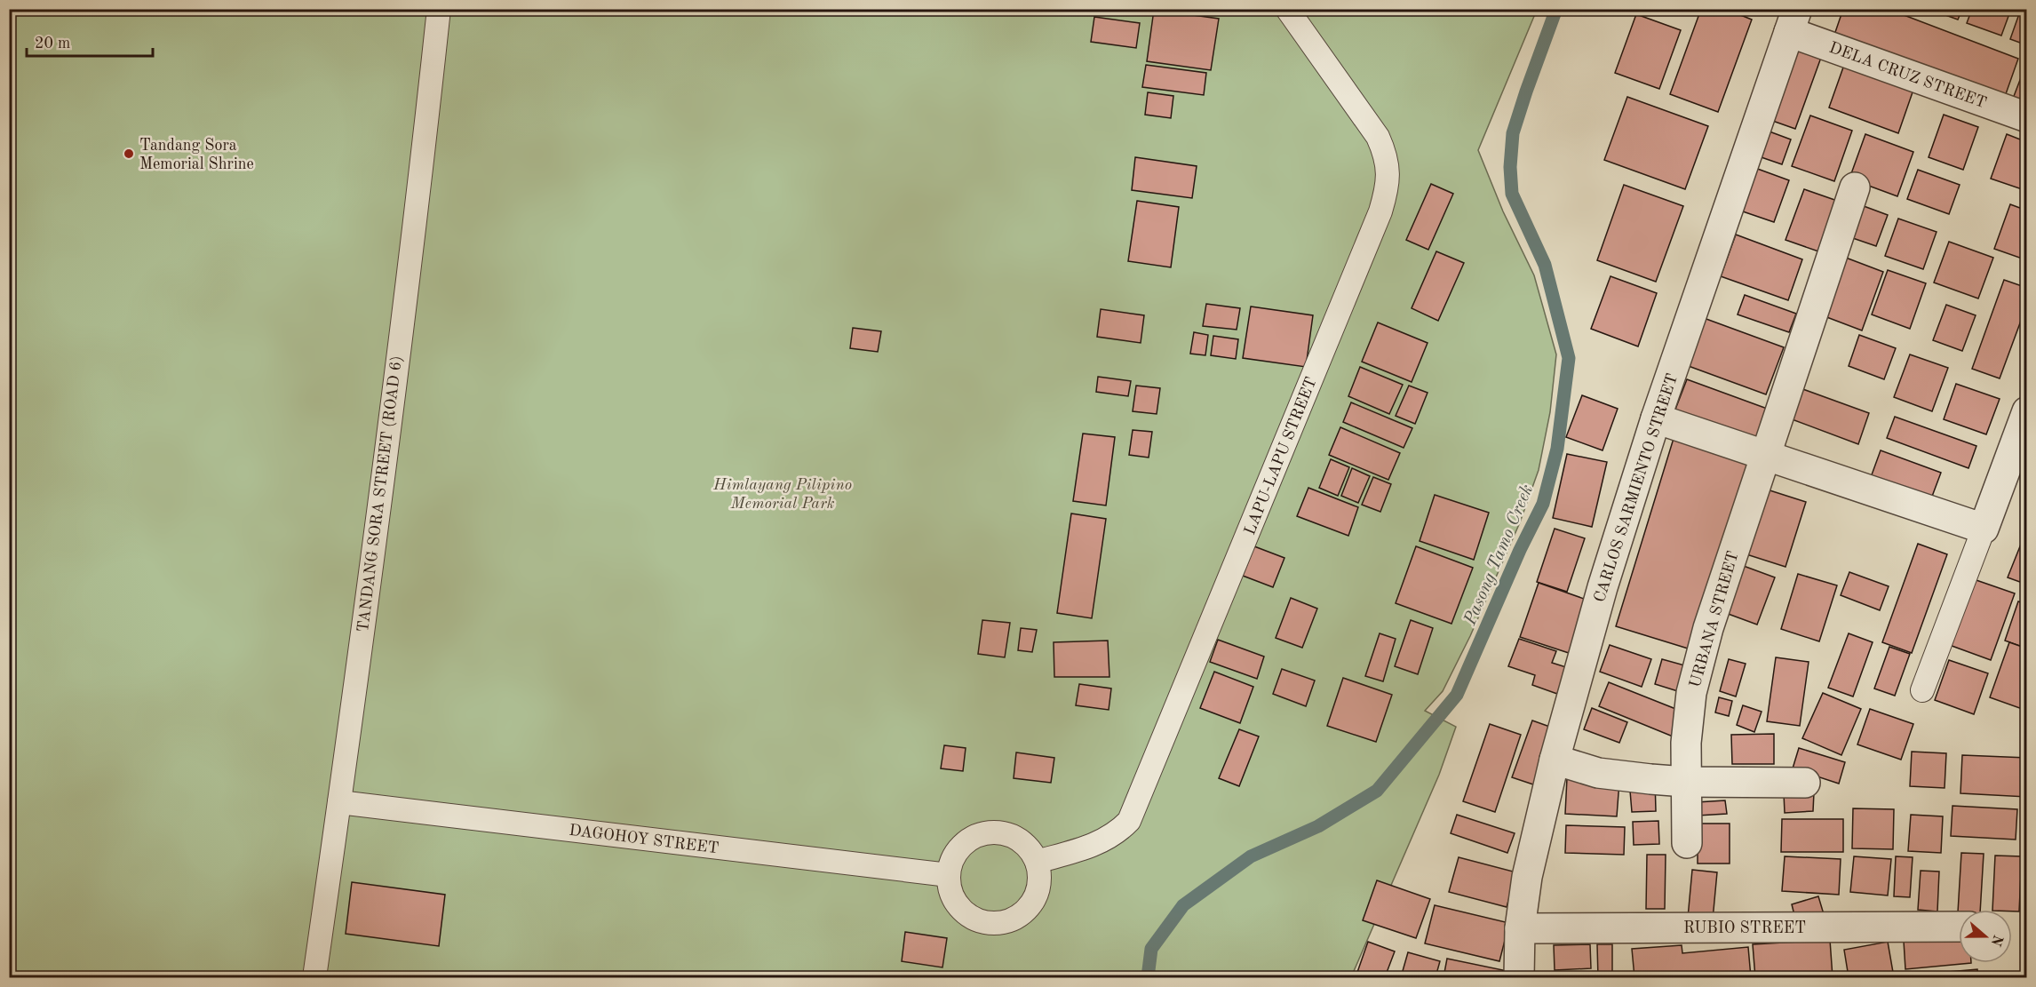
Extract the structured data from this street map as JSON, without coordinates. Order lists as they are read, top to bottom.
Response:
{
  "streets": {
    "street": [
      "DELA CRUZ STREET",
      "CARLOS SARMIENTO STREET",
      "URBANA STREET",
      "RUBIO STREET"
    ],
    "lane": ["LAPU-LAPU STREET", "TANDANG SORA STREET (ROAD 6)", "DAGOHOY STREET"]
  },
  "crossings": [
    ["DELA CRUZ STREET", "CARLOS SARMIENTO STREET"],
    ["LAPU-LAPU STREET", "DAGOHOY STREET"],
    ["CARLOS SARMIENTO STREET", "RUBIO STREET"],
    ["TANDANG SORA STREET (ROAD 6)", "DAGOHOY STREET"]
  ],
  "water": ["Pasong Tamo Creek"],
  "parks": ["Himlayang Pilipino Memorial Park"],
  "places": ["Tandang Sora Memorial Shrine"],
  "scale_bar": "20 m",
  "north": "right"
}
